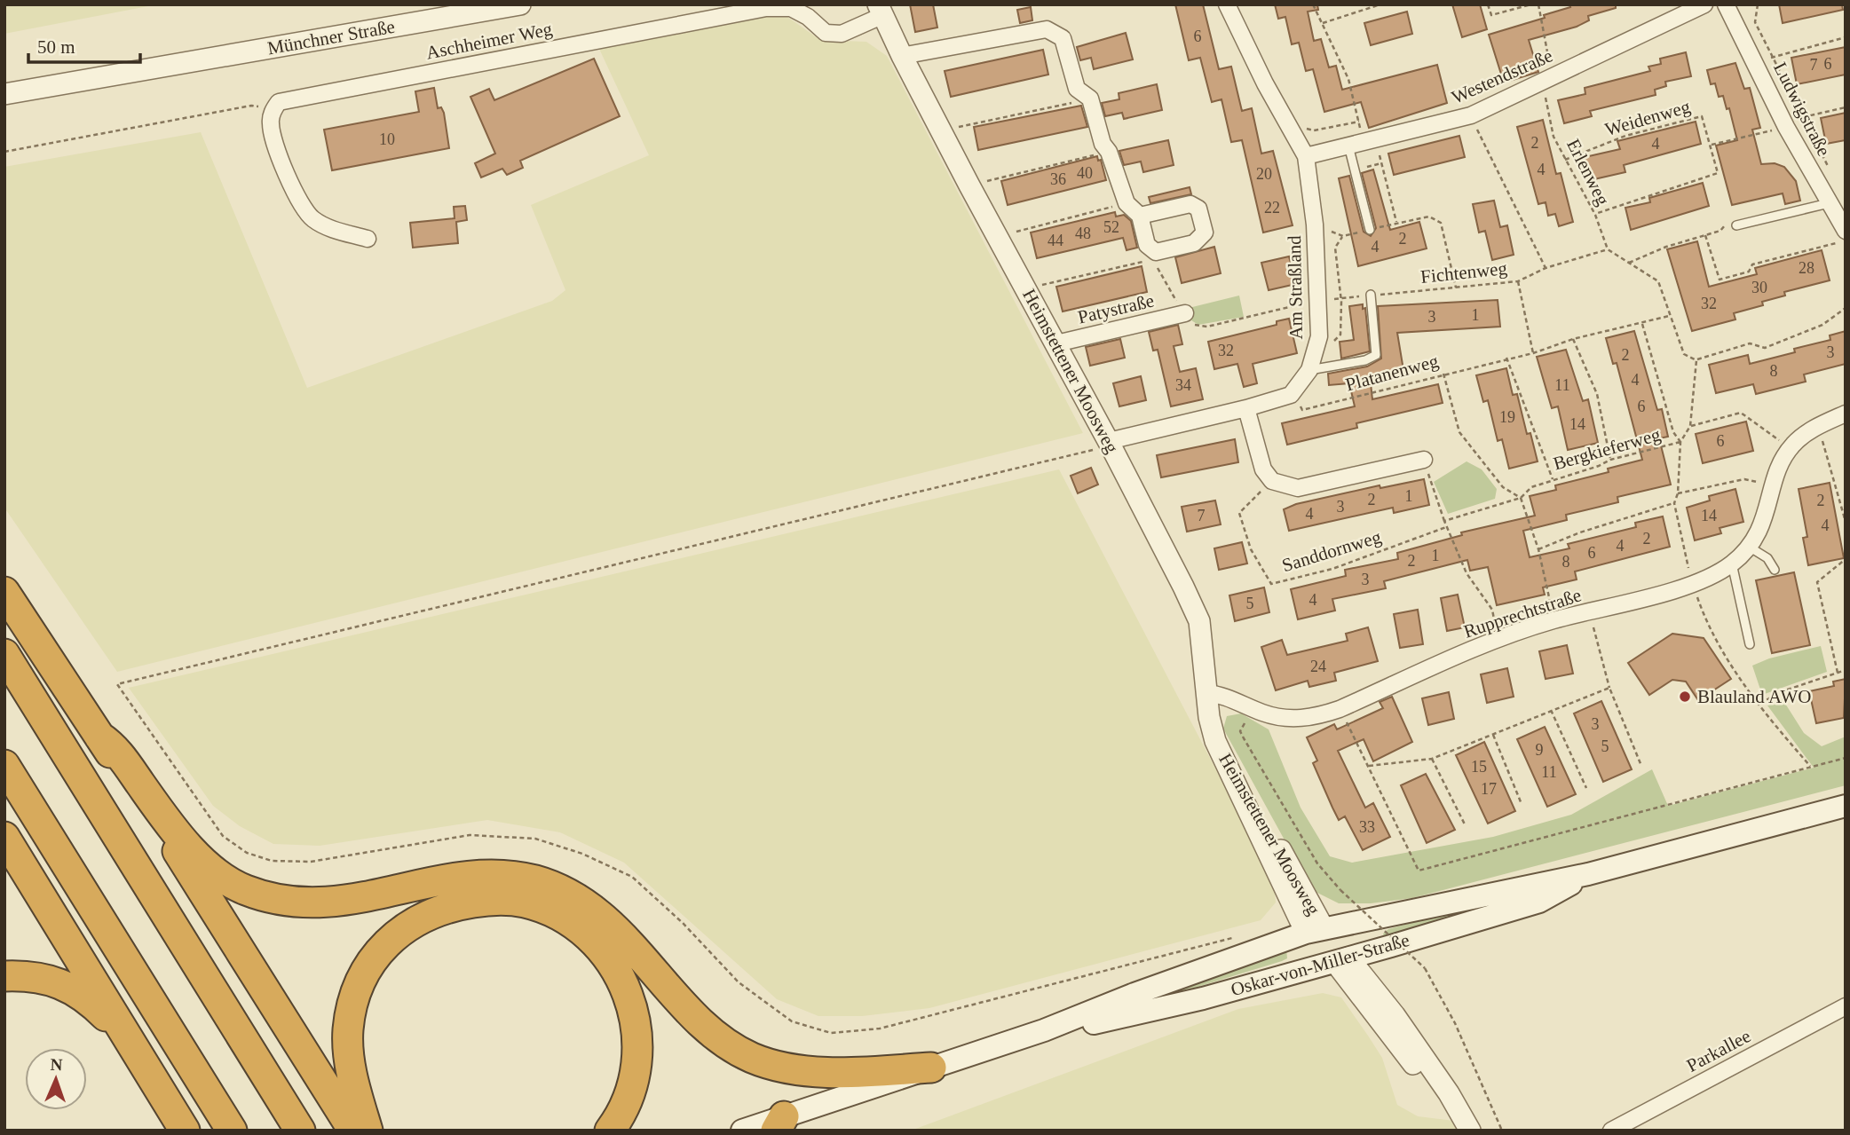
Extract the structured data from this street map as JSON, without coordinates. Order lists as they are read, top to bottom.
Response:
{
  "streets": {
    "main road": ["Oskar-von-Miller-Straße"],
    "street": [
      "Münchner Straße",
      "Aschheimer Weg",
      "Westendstraße",
      "Ludwigstraße",
      "Am Straßland",
      "Patystraße",
      "Heimstettener Moosweg",
      "Rupprechtstraße",
      "Parkallee"
    ],
    "path": [
      "Weidenweg",
      "Erlenweg",
      "Fichtenweg",
      "Platanenweg",
      "Bergkieferweg",
      "Sanddornweg"
    ]
  },
  "crossings": [
    ["Aschheimer Weg", "Heimstettener Moosweg"],
    ["Westendstraße", "Erlenweg"],
    ["Westendstraße", "Am Straßland"],
    ["Weidenweg", "Erlenweg"],
    ["Erlenweg", "Fichtenweg"],
    ["Fichtenweg", "Am Straßland"],
    ["Fichtenweg", "Patystraße"],
    ["Am Straßland", "Platanenweg"],
    ["Patystraße", "Heimstettener Moosweg"],
    ["Heimstettener Moosweg", "Rupprechtstraße"],
    ["Heimstettener Moosweg", "Oskar-von-Miller-Straße"]
  ],
  "places": ["Blauland AWO"],
  "house_numbers": [
    "6",
    "6",
    "7",
    "10",
    "2",
    "4",
    "4",
    "40",
    "20",
    "36",
    "22",
    "52",
    "48",
    "2",
    "44",
    "4",
    "28",
    "30",
    "32",
    "1",
    "3",
    "32",
    "3",
    "2",
    "8",
    "4",
    "34",
    "11",
    "6",
    "19",
    "14",
    "6",
    "1",
    "2",
    "2",
    "3",
    "4",
    "7",
    "14",
    "4",
    "2",
    "4",
    "6",
    "1",
    "2",
    "8",
    "3",
    "4",
    "5",
    "24",
    "3",
    "5",
    "9",
    "15",
    "11",
    "17",
    "33"
  ],
  "scale_bar": "50 m",
  "north": "top"
}
